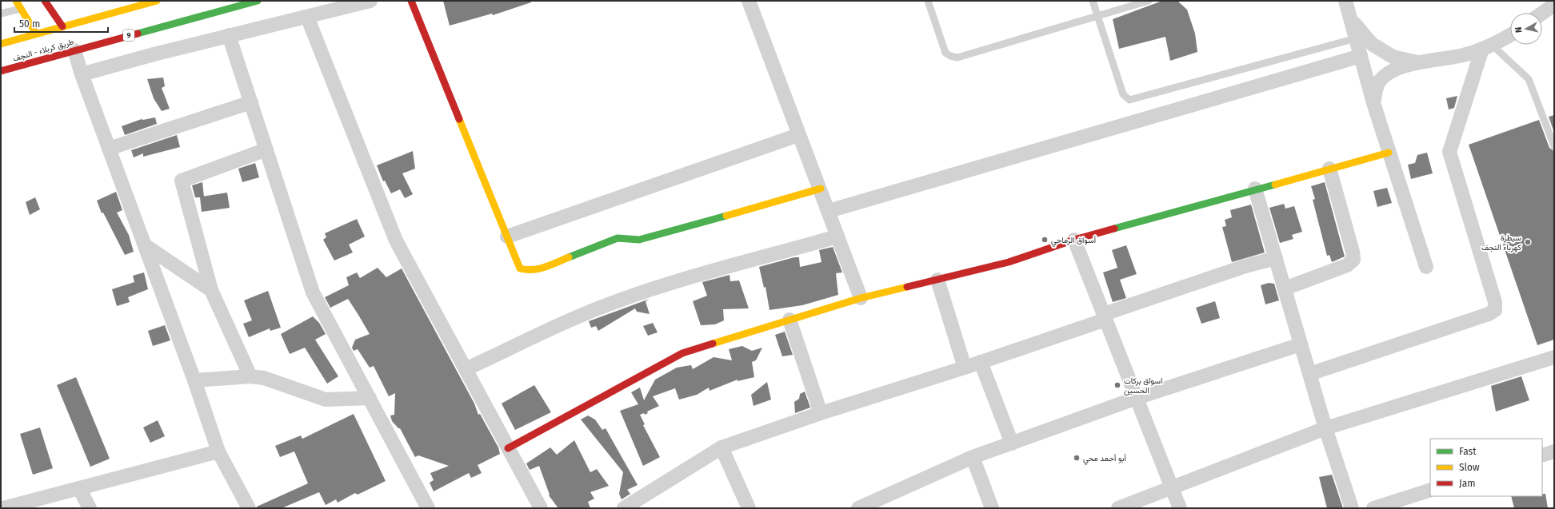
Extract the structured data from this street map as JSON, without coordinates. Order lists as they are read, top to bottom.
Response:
{
  "streets": {
    "main road": ["9", "طريق کربلاء - النجف"]
  },
  "places": [
    "أسواق الرماحي",
    "سيطرة كهرباء النجف",
    "اسواق بركات الحسين",
    "أبو أحمد محي"
  ],
  "legend": ["Fast", "Slow", "Jam"],
  "scale_bar": "50 m",
  "north": "left"
}
